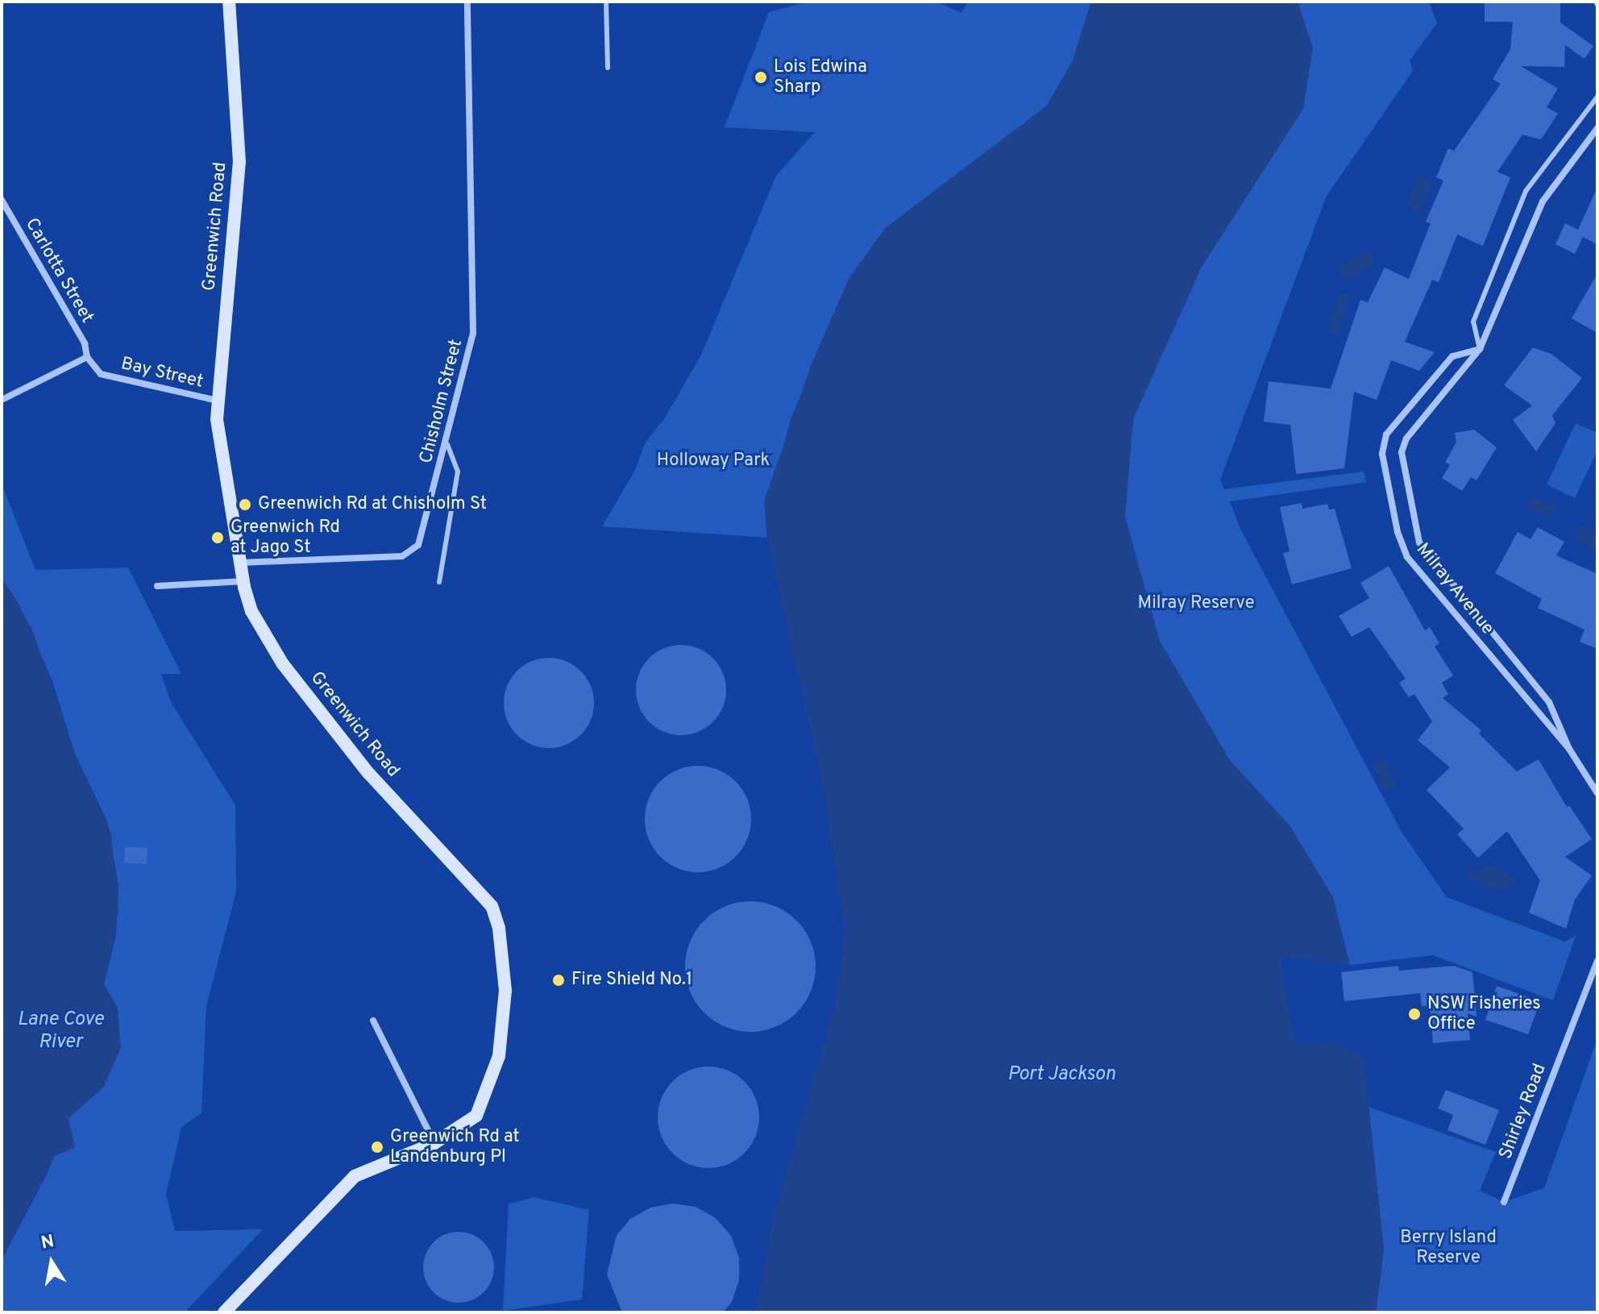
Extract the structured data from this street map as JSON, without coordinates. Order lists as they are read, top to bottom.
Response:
{
  "streets": {
    "street": [
      "Greenwich Road",
      "Carlotta Street",
      "Bay Street",
      "Chisholm Street",
      "Milray Avenue",
      "Shirley Road"
    ]
  },
  "crossings": [
    ["Greenwich Road", "Bay Street"],
    ["Greenwich Road", "Chisholm Street"],
    ["Carlotta Street", "Bay Street"]
  ],
  "water": ["Lane Cove River", "Port Jackson"],
  "parks": ["Holloway Park", "Milray Reserve", "Berry Island Reserve"],
  "places": [
    "Lois Edwina Sharp",
    "Greenwich Rd at Chisholm St",
    "Greenwich Rd at Jago St",
    "Fire Shield No.1",
    "NSW Fisheries Office",
    "Greenwich Rd at Landenburg Pl"
  ],
  "north": "top"
}
